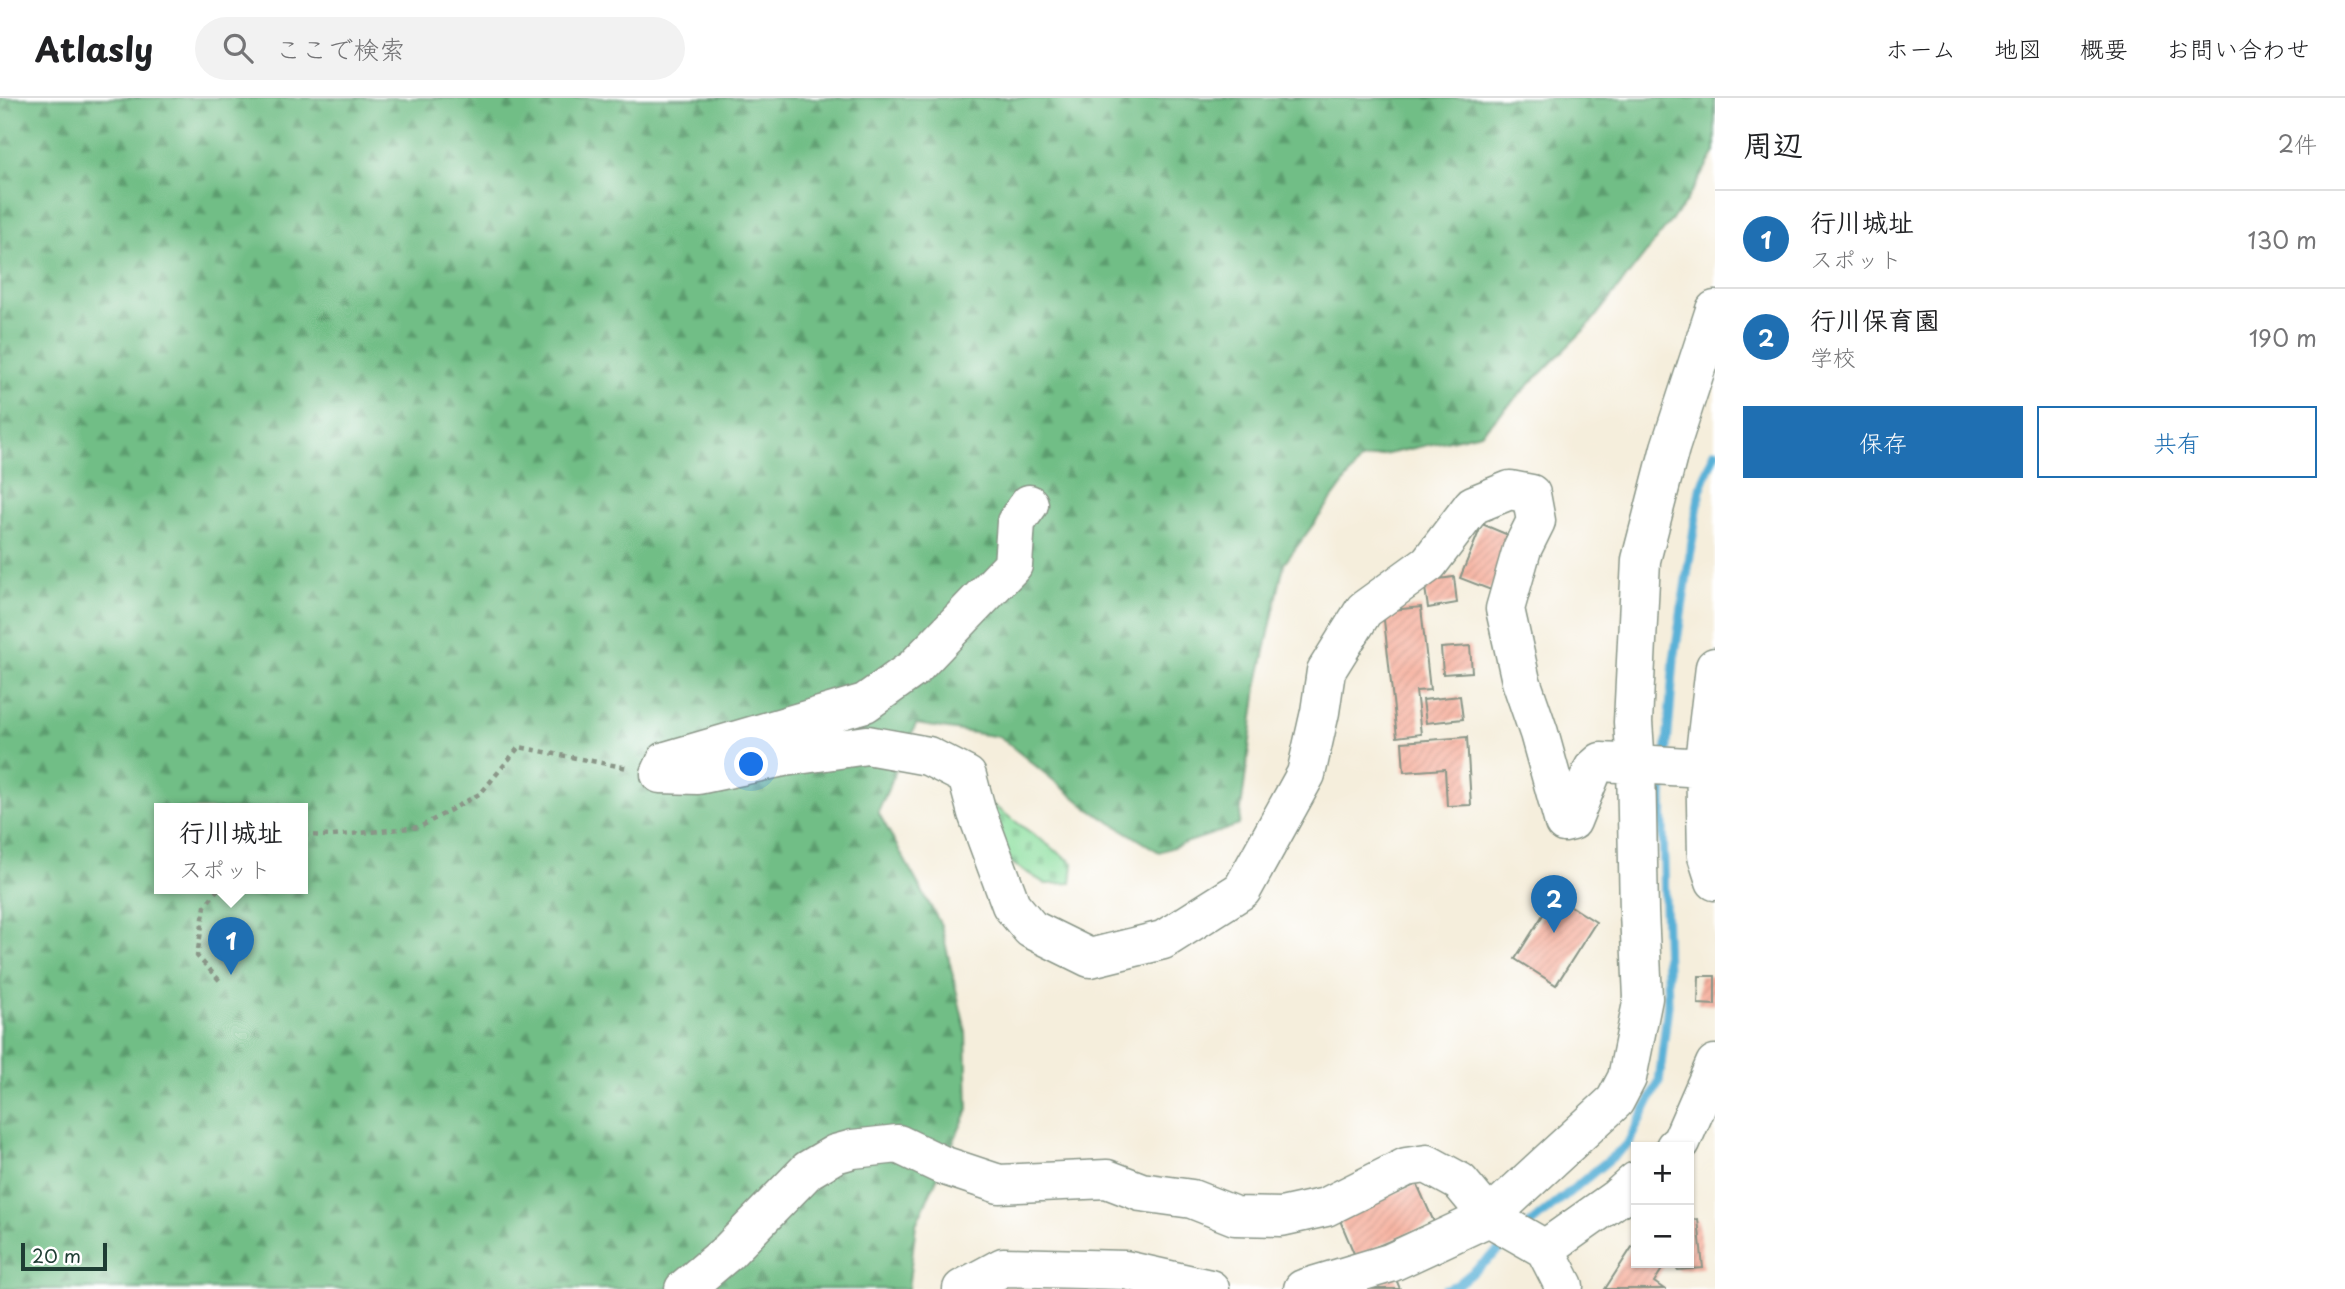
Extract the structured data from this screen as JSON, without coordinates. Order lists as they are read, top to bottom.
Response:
{
  "scale_bar": "20 m",
  "page": {
    "header": "Atlasly",
    "search": "ここで検索",
    "nav": [
      "ホーム",
      "地図",
      "概要",
      "お問い合わせ"
    ],
    "heading": ["周辺", "2件"],
    "list": [
      {
        "mark": "1",
        "name": "行川城址",
        "note": "スポット",
        "value": "130 m"
      },
      {
        "mark": "2",
        "name": "行川保育園",
        "note": "学校",
        "value": "190 m"
      }
    ],
    "buttons": ["保存", "共有"],
    "popup": ["行川城址", "スポット"],
    "pins": ["2", "1"],
    "map_buttons": ["+", "−"],
    "scale": "20 m"
  }
}
